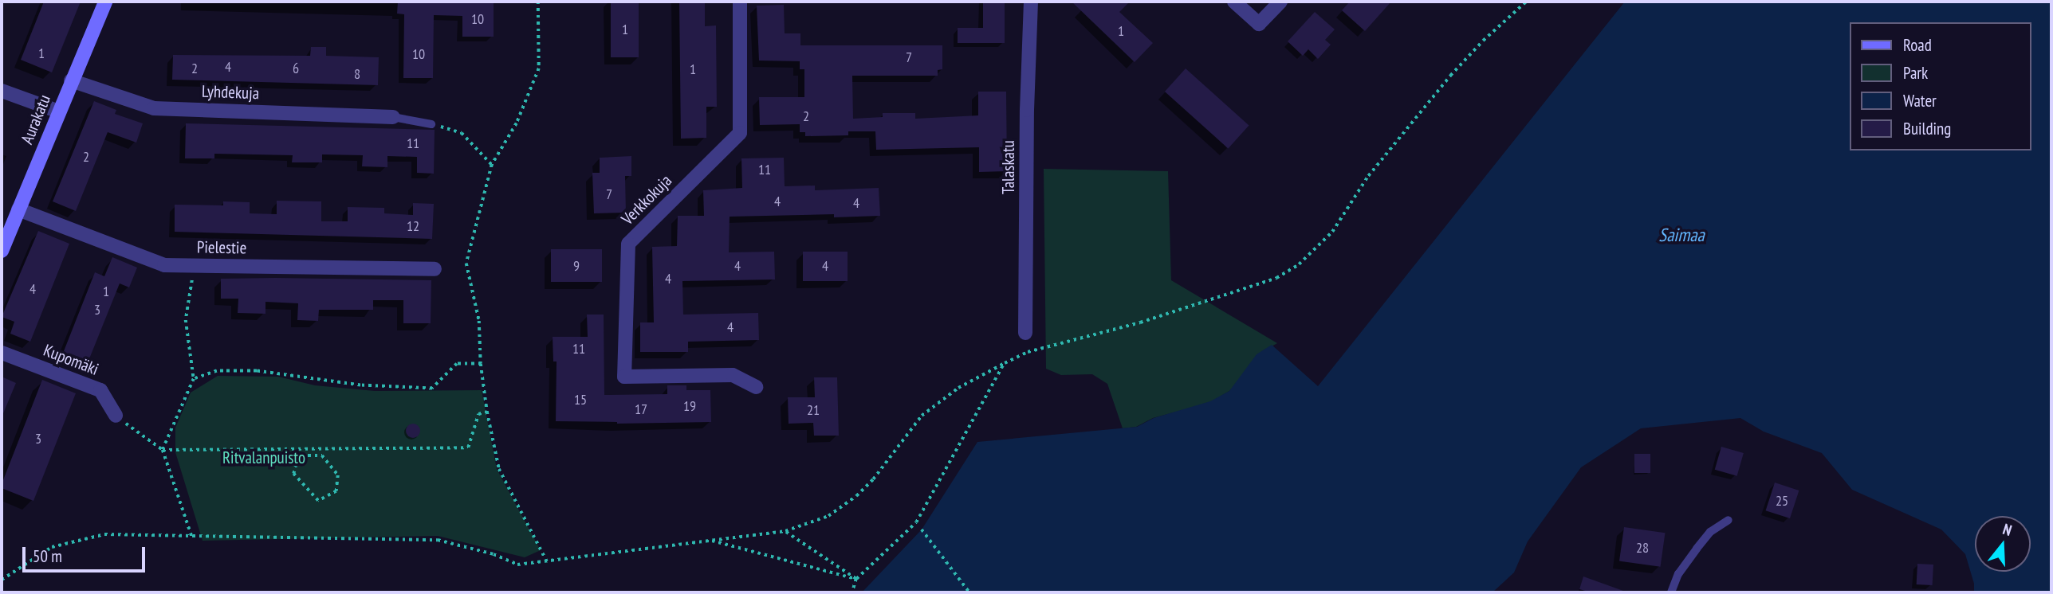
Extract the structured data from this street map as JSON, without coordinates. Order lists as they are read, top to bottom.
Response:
{
  "streets": {
    "street": [
      "Lyhdekuja",
      "Aurakatu",
      "Talaskatu",
      "Verkkokuja",
      "Pielestie",
      "Kupomäki"
    ]
  },
  "crossings": [
    ["Lyhdekuja", "Aurakatu"],
    ["Aurakatu", "Pielestie"]
  ],
  "water": ["Saimaa"],
  "parks": ["Ritvalanpuisto"],
  "house_numbers": [
    "10",
    "1",
    "1",
    "1",
    "10",
    "7",
    "4",
    "2",
    "6",
    "1",
    "8",
    "2",
    "11",
    "2",
    "11",
    "7",
    "4",
    "4",
    "12",
    "9",
    "4",
    "4",
    "4",
    "4",
    "1",
    "3",
    "4",
    "11",
    "15",
    "19",
    "17",
    "21",
    "3",
    "25",
    "28"
  ],
  "legend": [
    "Road",
    "Park",
    "Water",
    "Building"
  ],
  "scale_bar": "50 m",
  "north": "top"
}
